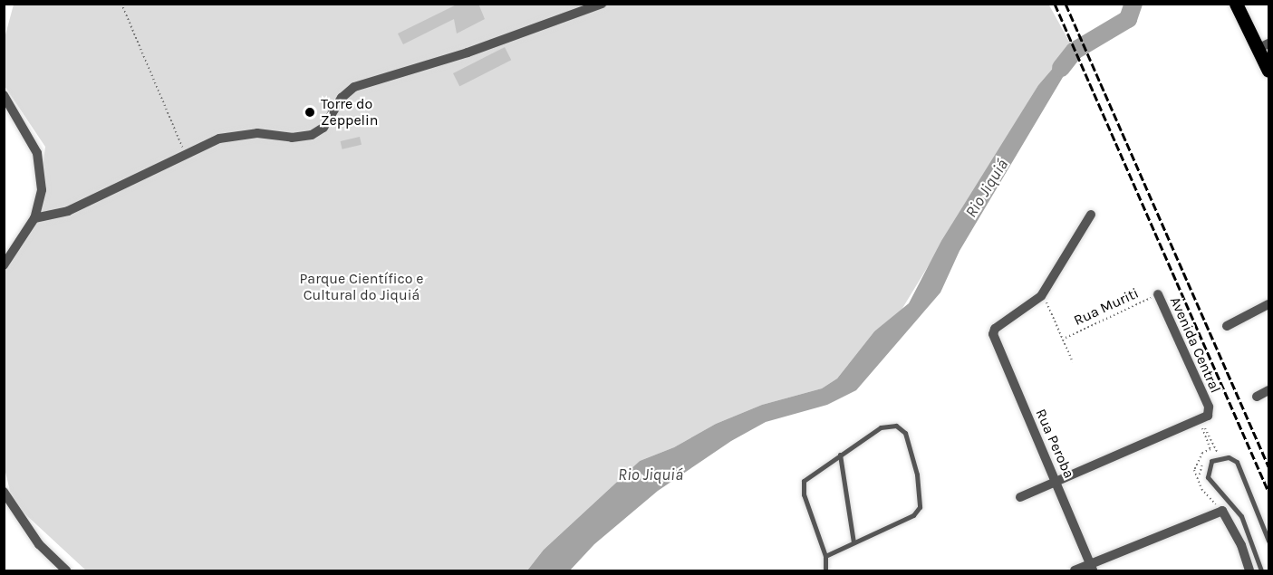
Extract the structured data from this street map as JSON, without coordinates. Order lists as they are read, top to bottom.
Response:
{
  "streets": {
    "street": ["Avenida Central", "Rua Peroba"],
    "path": ["Rua Muriti"]
  },
  "crossings": [
    ["Rua Muriti", "Avenida Central"],
    ["Rua Muriti", "Rua Peroba"],
    ["Avenida Central", "Rua Peroba"]
  ],
  "water": ["Rio Jiquiá"],
  "parks": ["Parque Científico e Cultural do Jiquiá"],
  "places": ["Torre do Zeppelin"]
}
